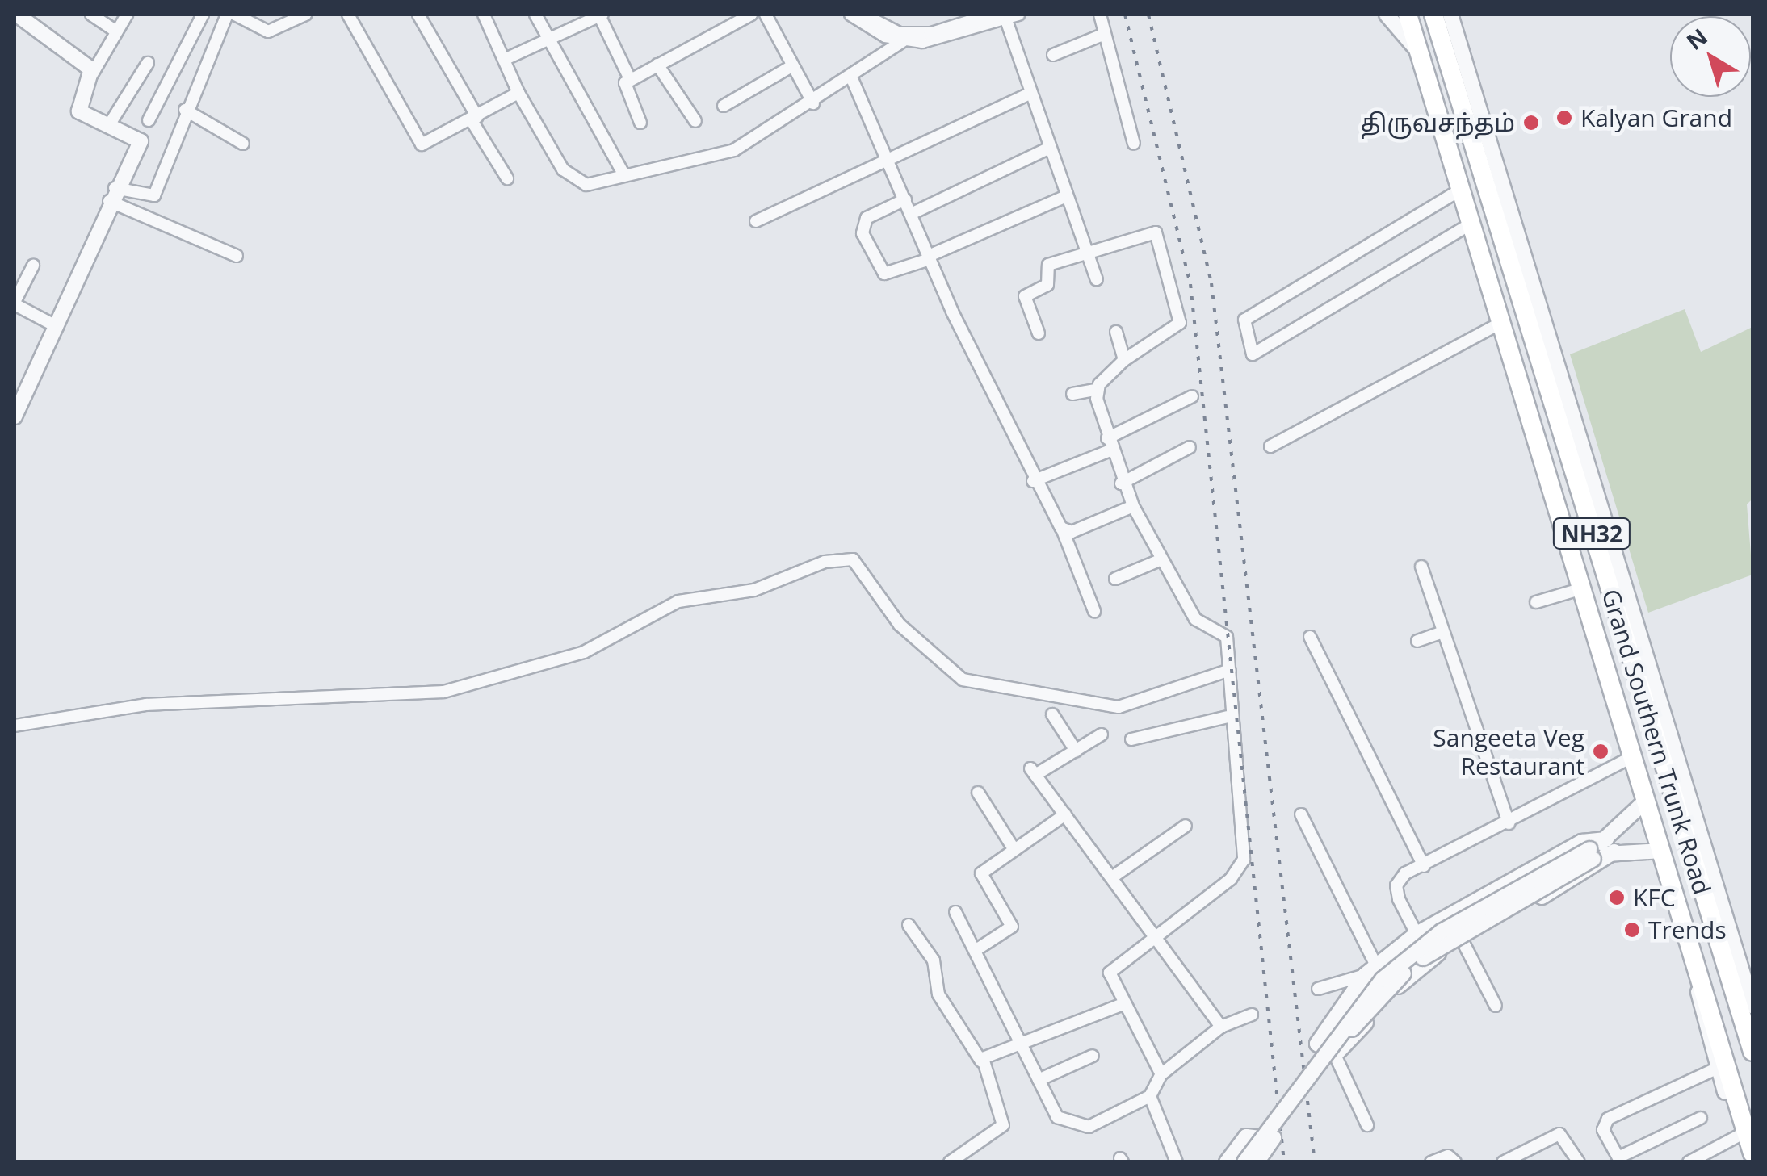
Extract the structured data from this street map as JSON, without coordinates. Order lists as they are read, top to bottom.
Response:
{
  "streets": {
    "highway": ["NH32", "Grand Southern Trunk Road"]
  },
  "crossings": [
    ["NH32", "Grand Southern Trunk Road"]
  ],
  "places": [
    "Kalyan Grand",
    "திருவசந்தம்",
    "Sangeeta Veg Restaurant",
    "KFC",
    "Trends"
  ],
  "north": "top left"
}
